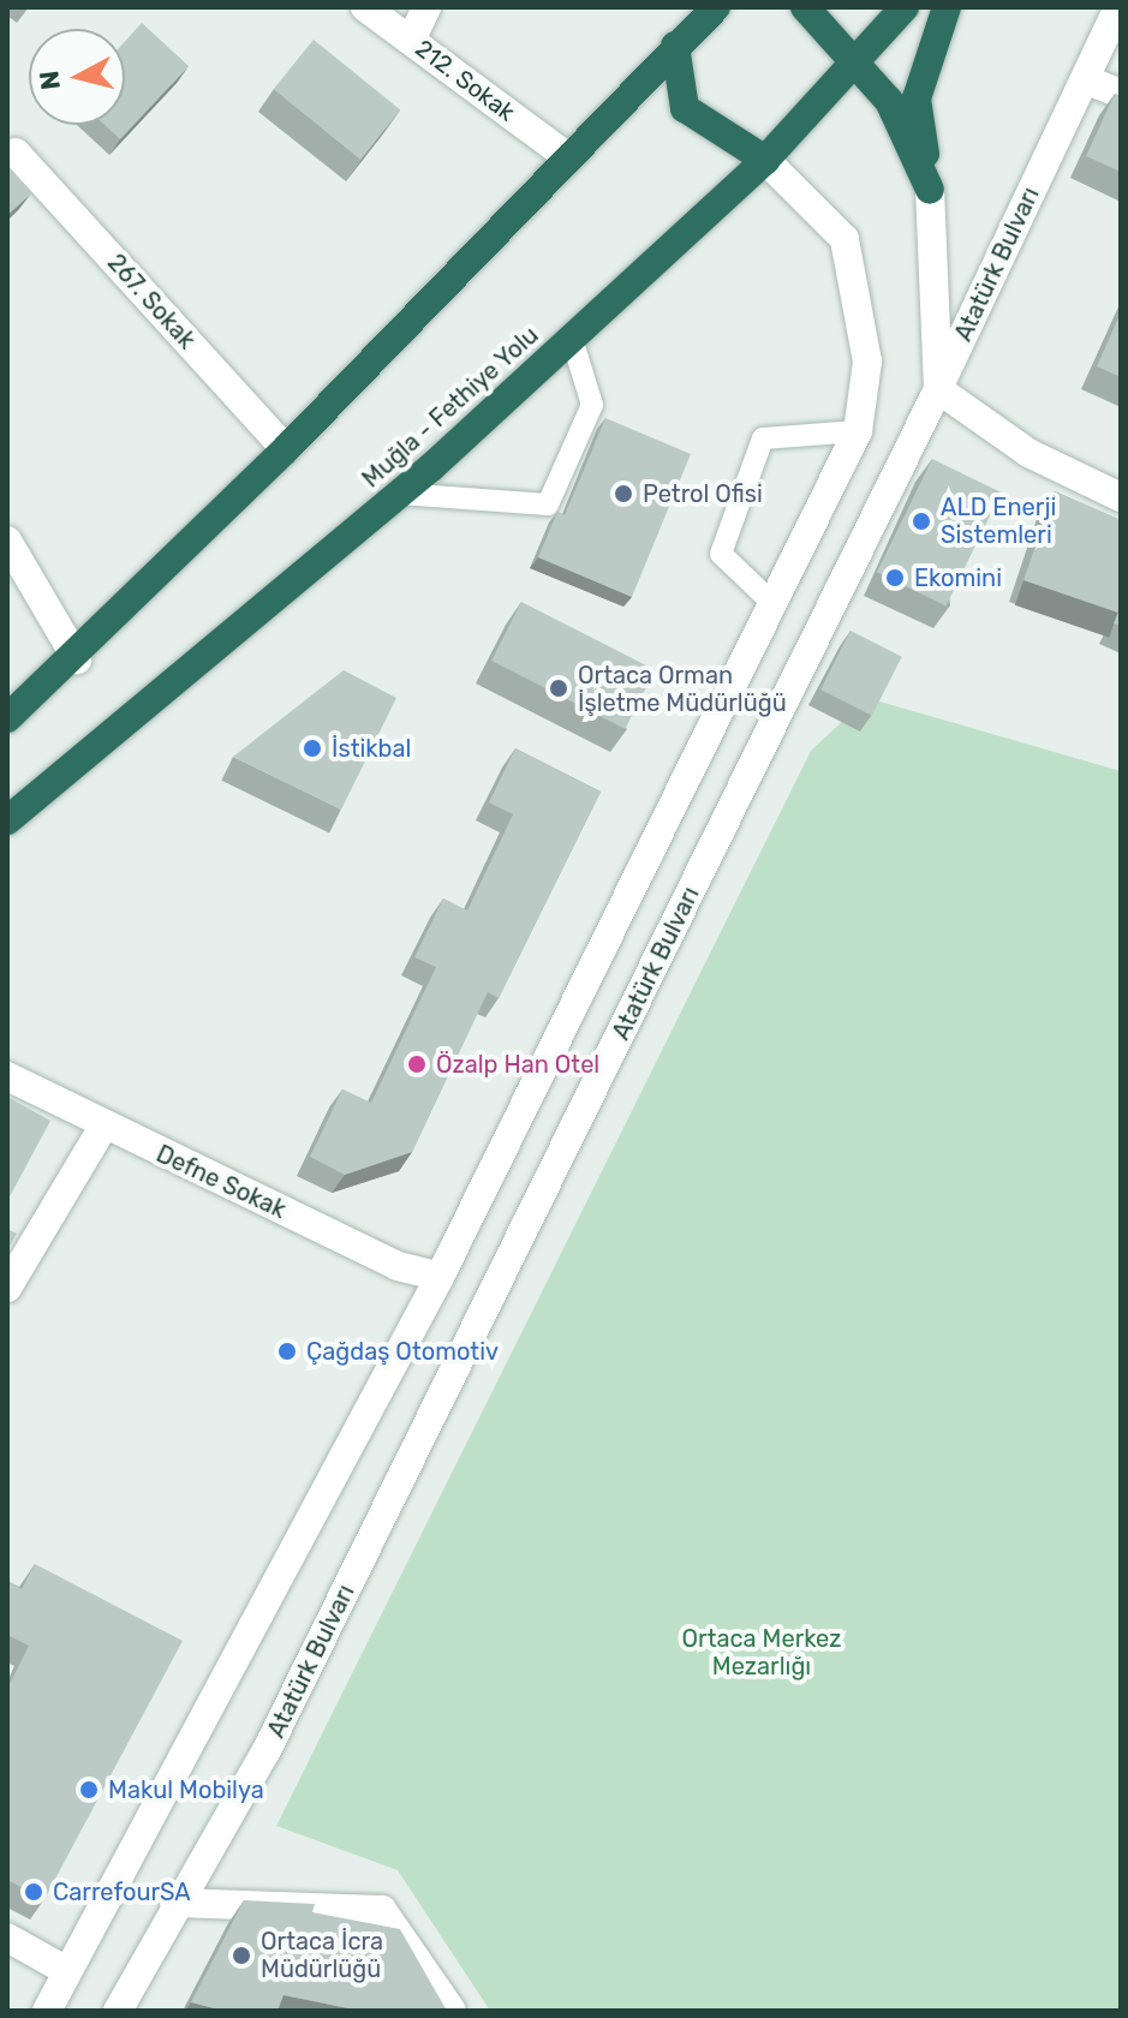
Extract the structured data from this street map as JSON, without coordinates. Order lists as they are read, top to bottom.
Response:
{
  "streets": {
    "highway": ["Muğla - Fethiye Yolu"],
    "main road": [
      "212. Sokak",
      "Atatürk Bulvarı",
      "267. Sokak",
      "Defne Sokak"
    ]
  },
  "parks": ["Ortaca Merkez Mezarlığı"],
  "places": [
    "Petrol Ofisi",
    "ALD Enerji Sistemleri",
    "Ekomini",
    "Ortaca Orman İşletme Müdürlüğü",
    "İstikbal",
    "Özalp Han Otel",
    "Çağdaş Otomotiv",
    "Makul Mobilya",
    "CarrefourSA",
    "Ortaca İcra Müdürlüğü"
  ],
  "north": "left"
}
